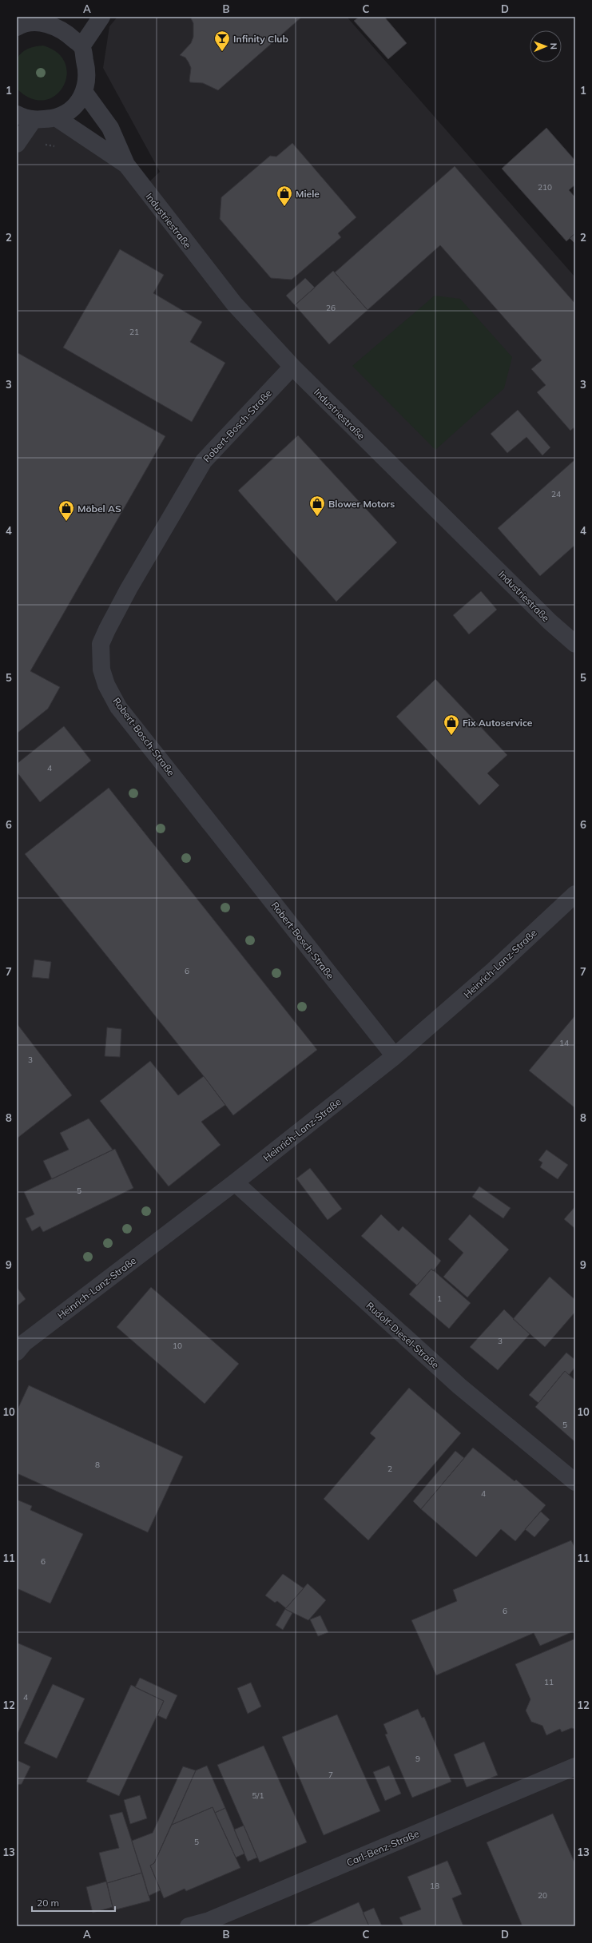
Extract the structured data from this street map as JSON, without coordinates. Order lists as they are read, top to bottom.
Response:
{
  "streets": {
    "street": [
      "Industriestraße",
      "Robert-Bosch-Straße",
      "Heinrich-Lanz-Straße",
      "Rudolf-Diesel-Straße",
      "Carl-Benz-Straße"
    ]
  },
  "crossings": [
    ["Industriestraße", "Robert-Bosch-Straße"],
    ["Robert-Bosch-Straße", "Heinrich-Lanz-Straße"],
    ["Heinrich-Lanz-Straße", "Rudolf-Diesel-Straße"]
  ],
  "places": {
    "bar": ["Infinity Club"],
    "shop": [
      "Miele",
      "Blower Motors",
      "Möbel AS",
      "Fix Autoservice"
    ]
  },
  "house_numbers": [
    "210",
    "26",
    "21",
    "24",
    "4",
    "6",
    "14",
    "3",
    "5",
    "1",
    "3",
    "10",
    "5",
    "8",
    "2",
    "4",
    "6",
    "6",
    "11",
    "4",
    "9",
    "7",
    "5/1",
    "5",
    "18",
    "20"
  ],
  "scale_bar": "20 m",
  "north": "right",
  "grid": {
    "columns": [
      "A",
      "B",
      "C",
      "D"
    ],
    "rows": [
      "1",
      "2",
      "3",
      "4",
      "5",
      "6",
      "7",
      "8",
      "9",
      "10",
      "11",
      "12",
      "13"
    ]
  }
}
